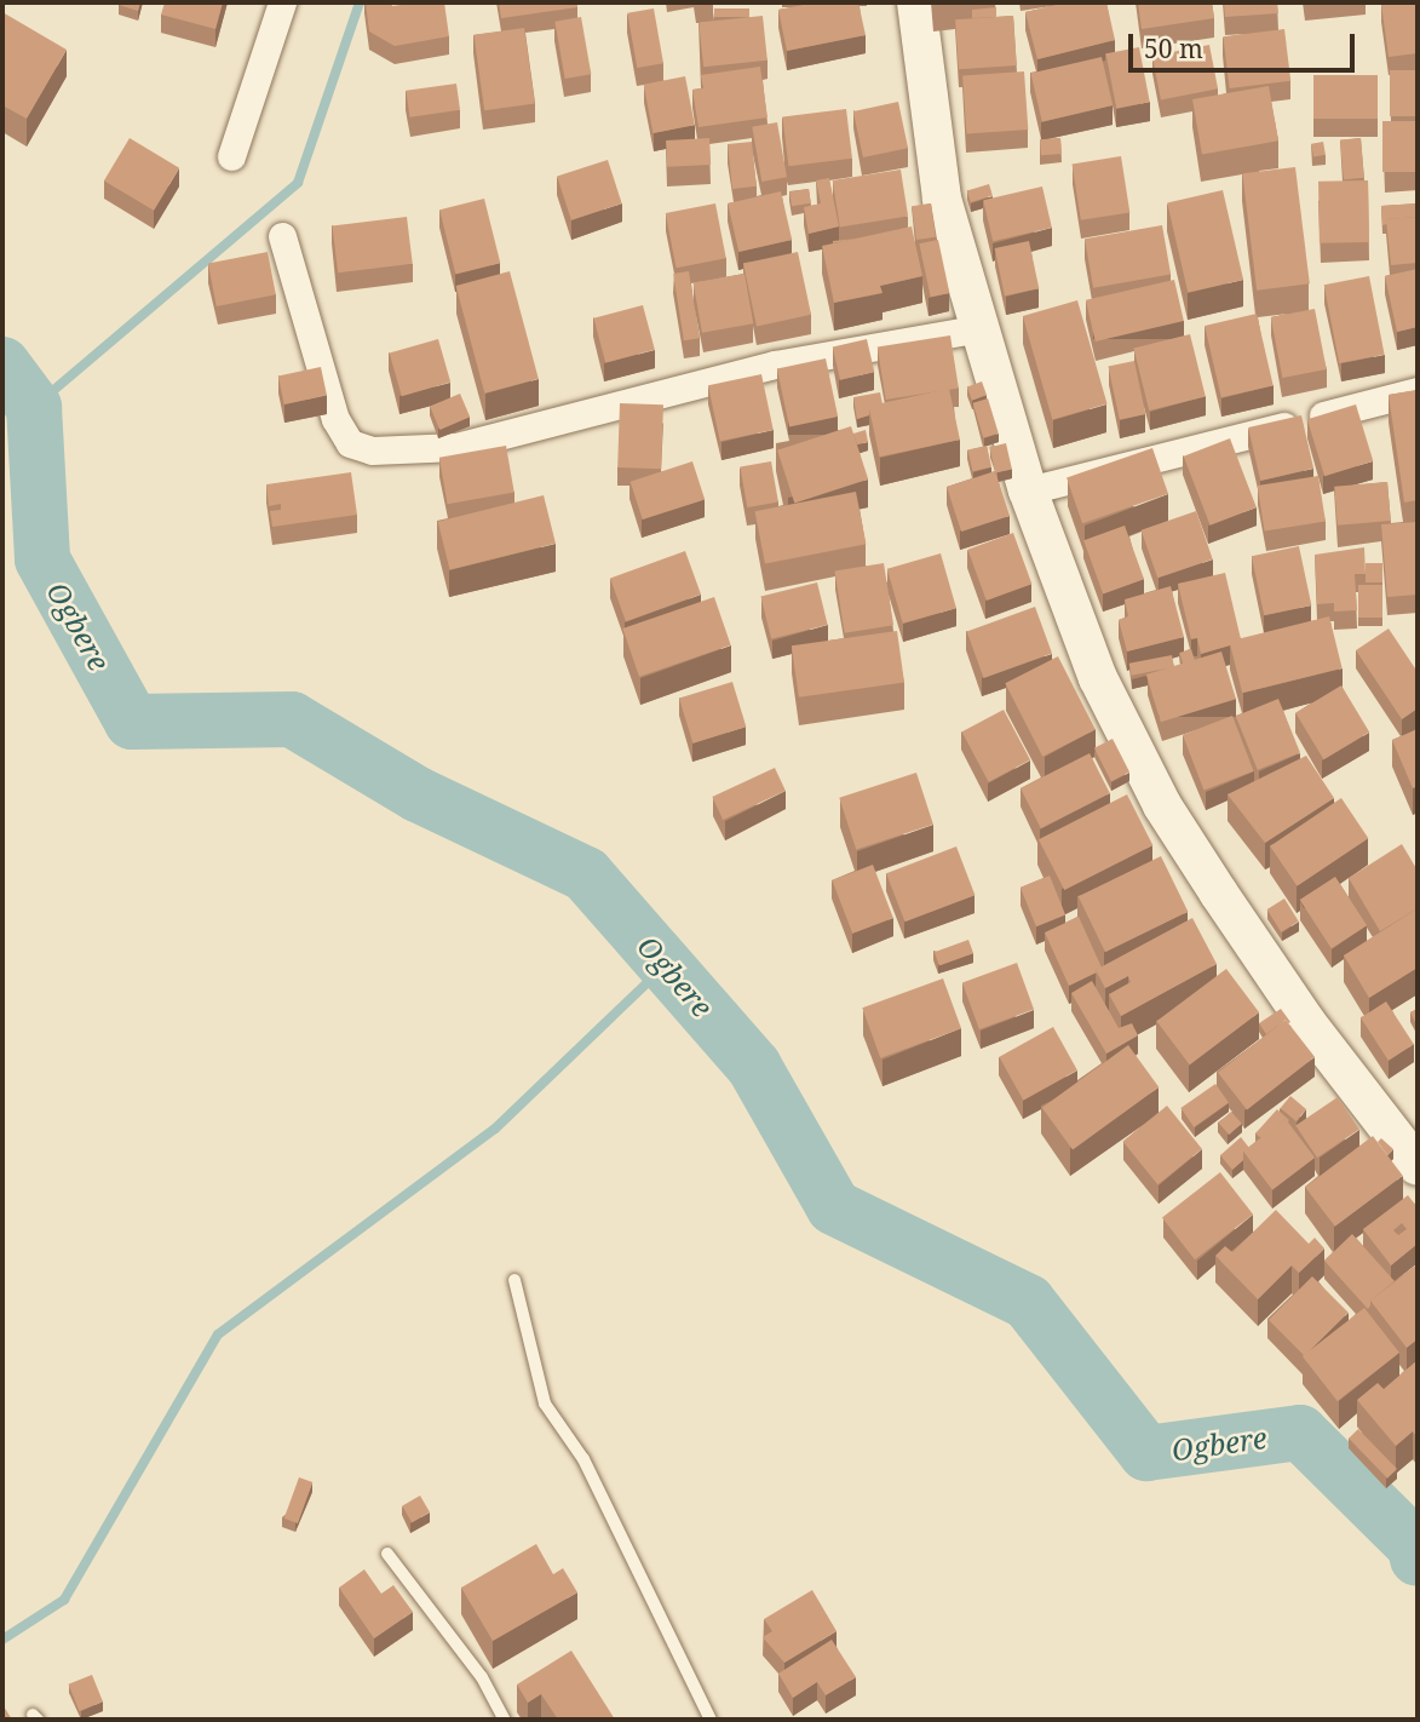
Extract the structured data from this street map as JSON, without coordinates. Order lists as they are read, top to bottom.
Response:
{
  "water": ["Ogbere"],
  "scale_bar": "50 m"
}
